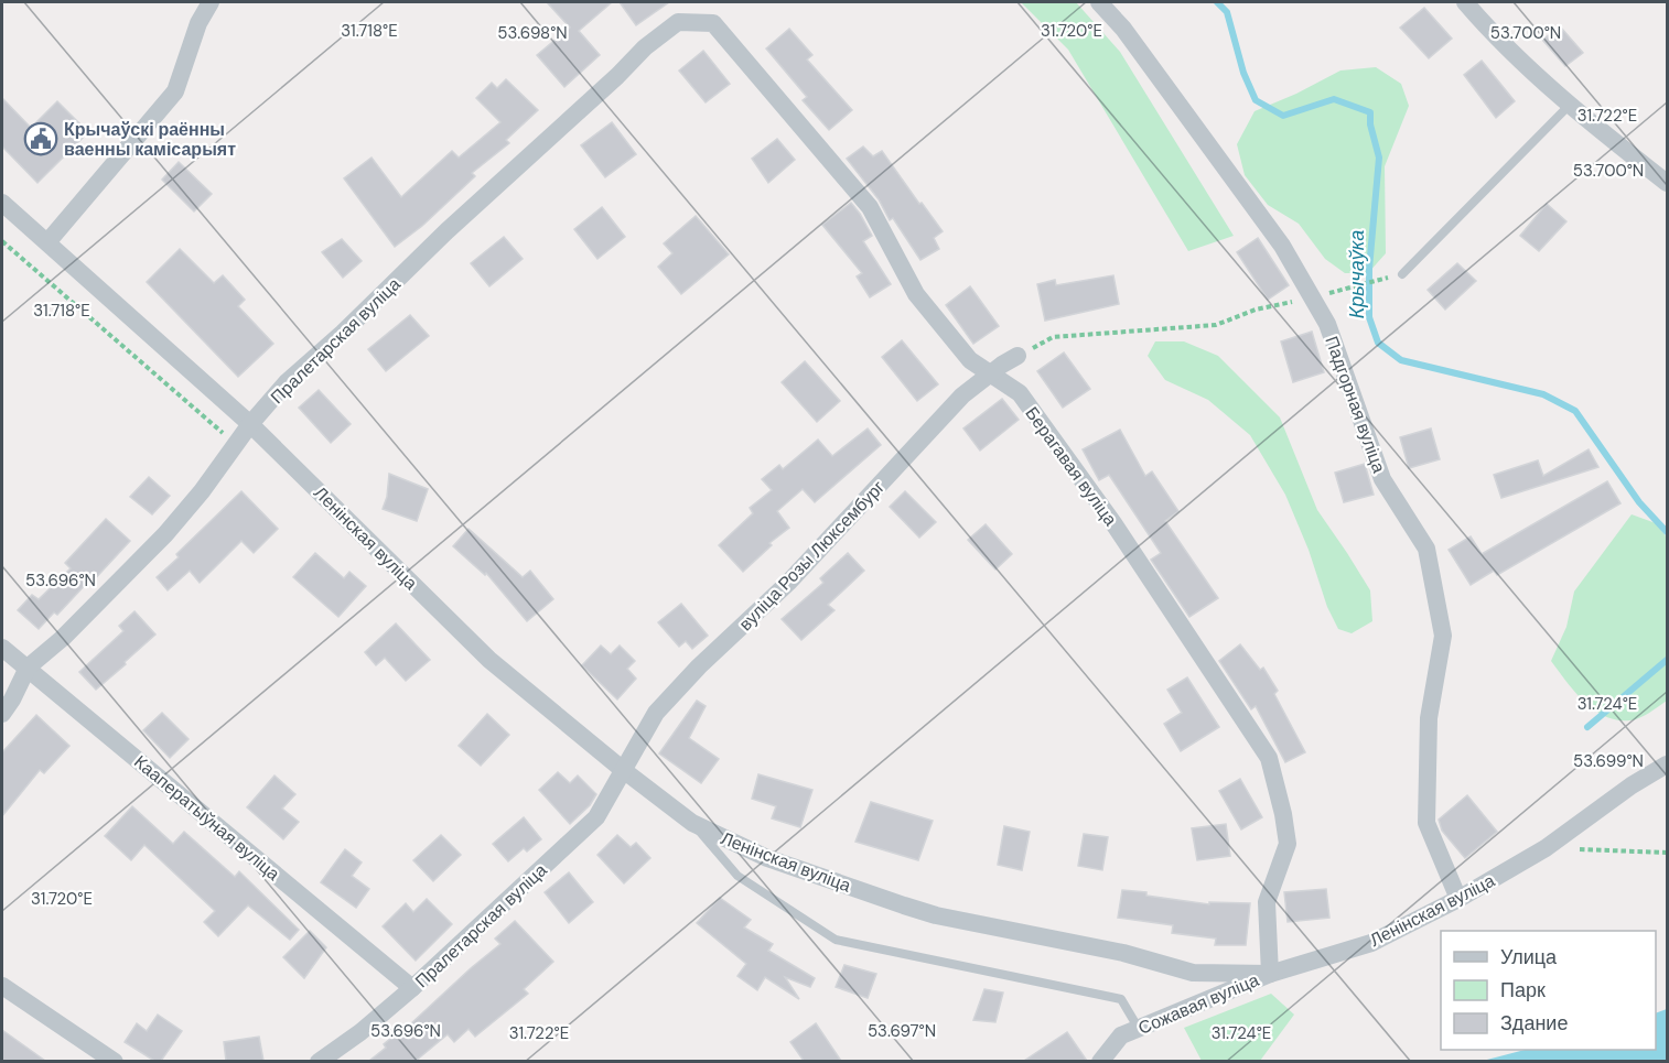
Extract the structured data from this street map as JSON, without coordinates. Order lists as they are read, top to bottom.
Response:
{
  "streets": {
    "street": [
      "Пралетарская вуліца",
      "Падгорная вуліца",
      "Берагавая вуліца",
      "Ленінская вуліца",
      "вуліца Розы Люксембург",
      "Кааператыўная вуліца",
      "Сожавая вуліца"
    ]
  },
  "crossings": [
    ["Пралетарская вуліца", "Берагавая вуліца"],
    ["Пралетарская вуліца", "Ленінская вуліца"],
    ["Пралетарская вуліца", "вуліца Розы Люксембург"],
    ["Пралетарская вуліца", "Кааператыўная вуліца"],
    ["Падгорная вуліца", "Ленінская вуліца"],
    ["Берагавая вуліца", "Ленінская вуліца"],
    ["Берагавая вуліца", "вуліца Розы Люксембург"],
    ["Берагавая вуліца", "Сожавая вуліца"],
    ["Ленінская вуліца", "вуліца Розы Люксембург"],
    ["Ленінская вуліца", "Сожавая вуліца"]
  ],
  "water": ["Крычаўка"],
  "places": {
    "public building": ["Крычаўскі раённы ваенны камісарыят"]
  },
  "legend": ["Улица", "Парк", "Здание"],
  "coordinates": [
    "31.718°E",
    "31.720°E",
    "53.698°N",
    "53.700°N",
    "31.722°E",
    "53.696°N",
    "31.724°E",
    "53.699°N",
    "53.697°N"
  ]
}
